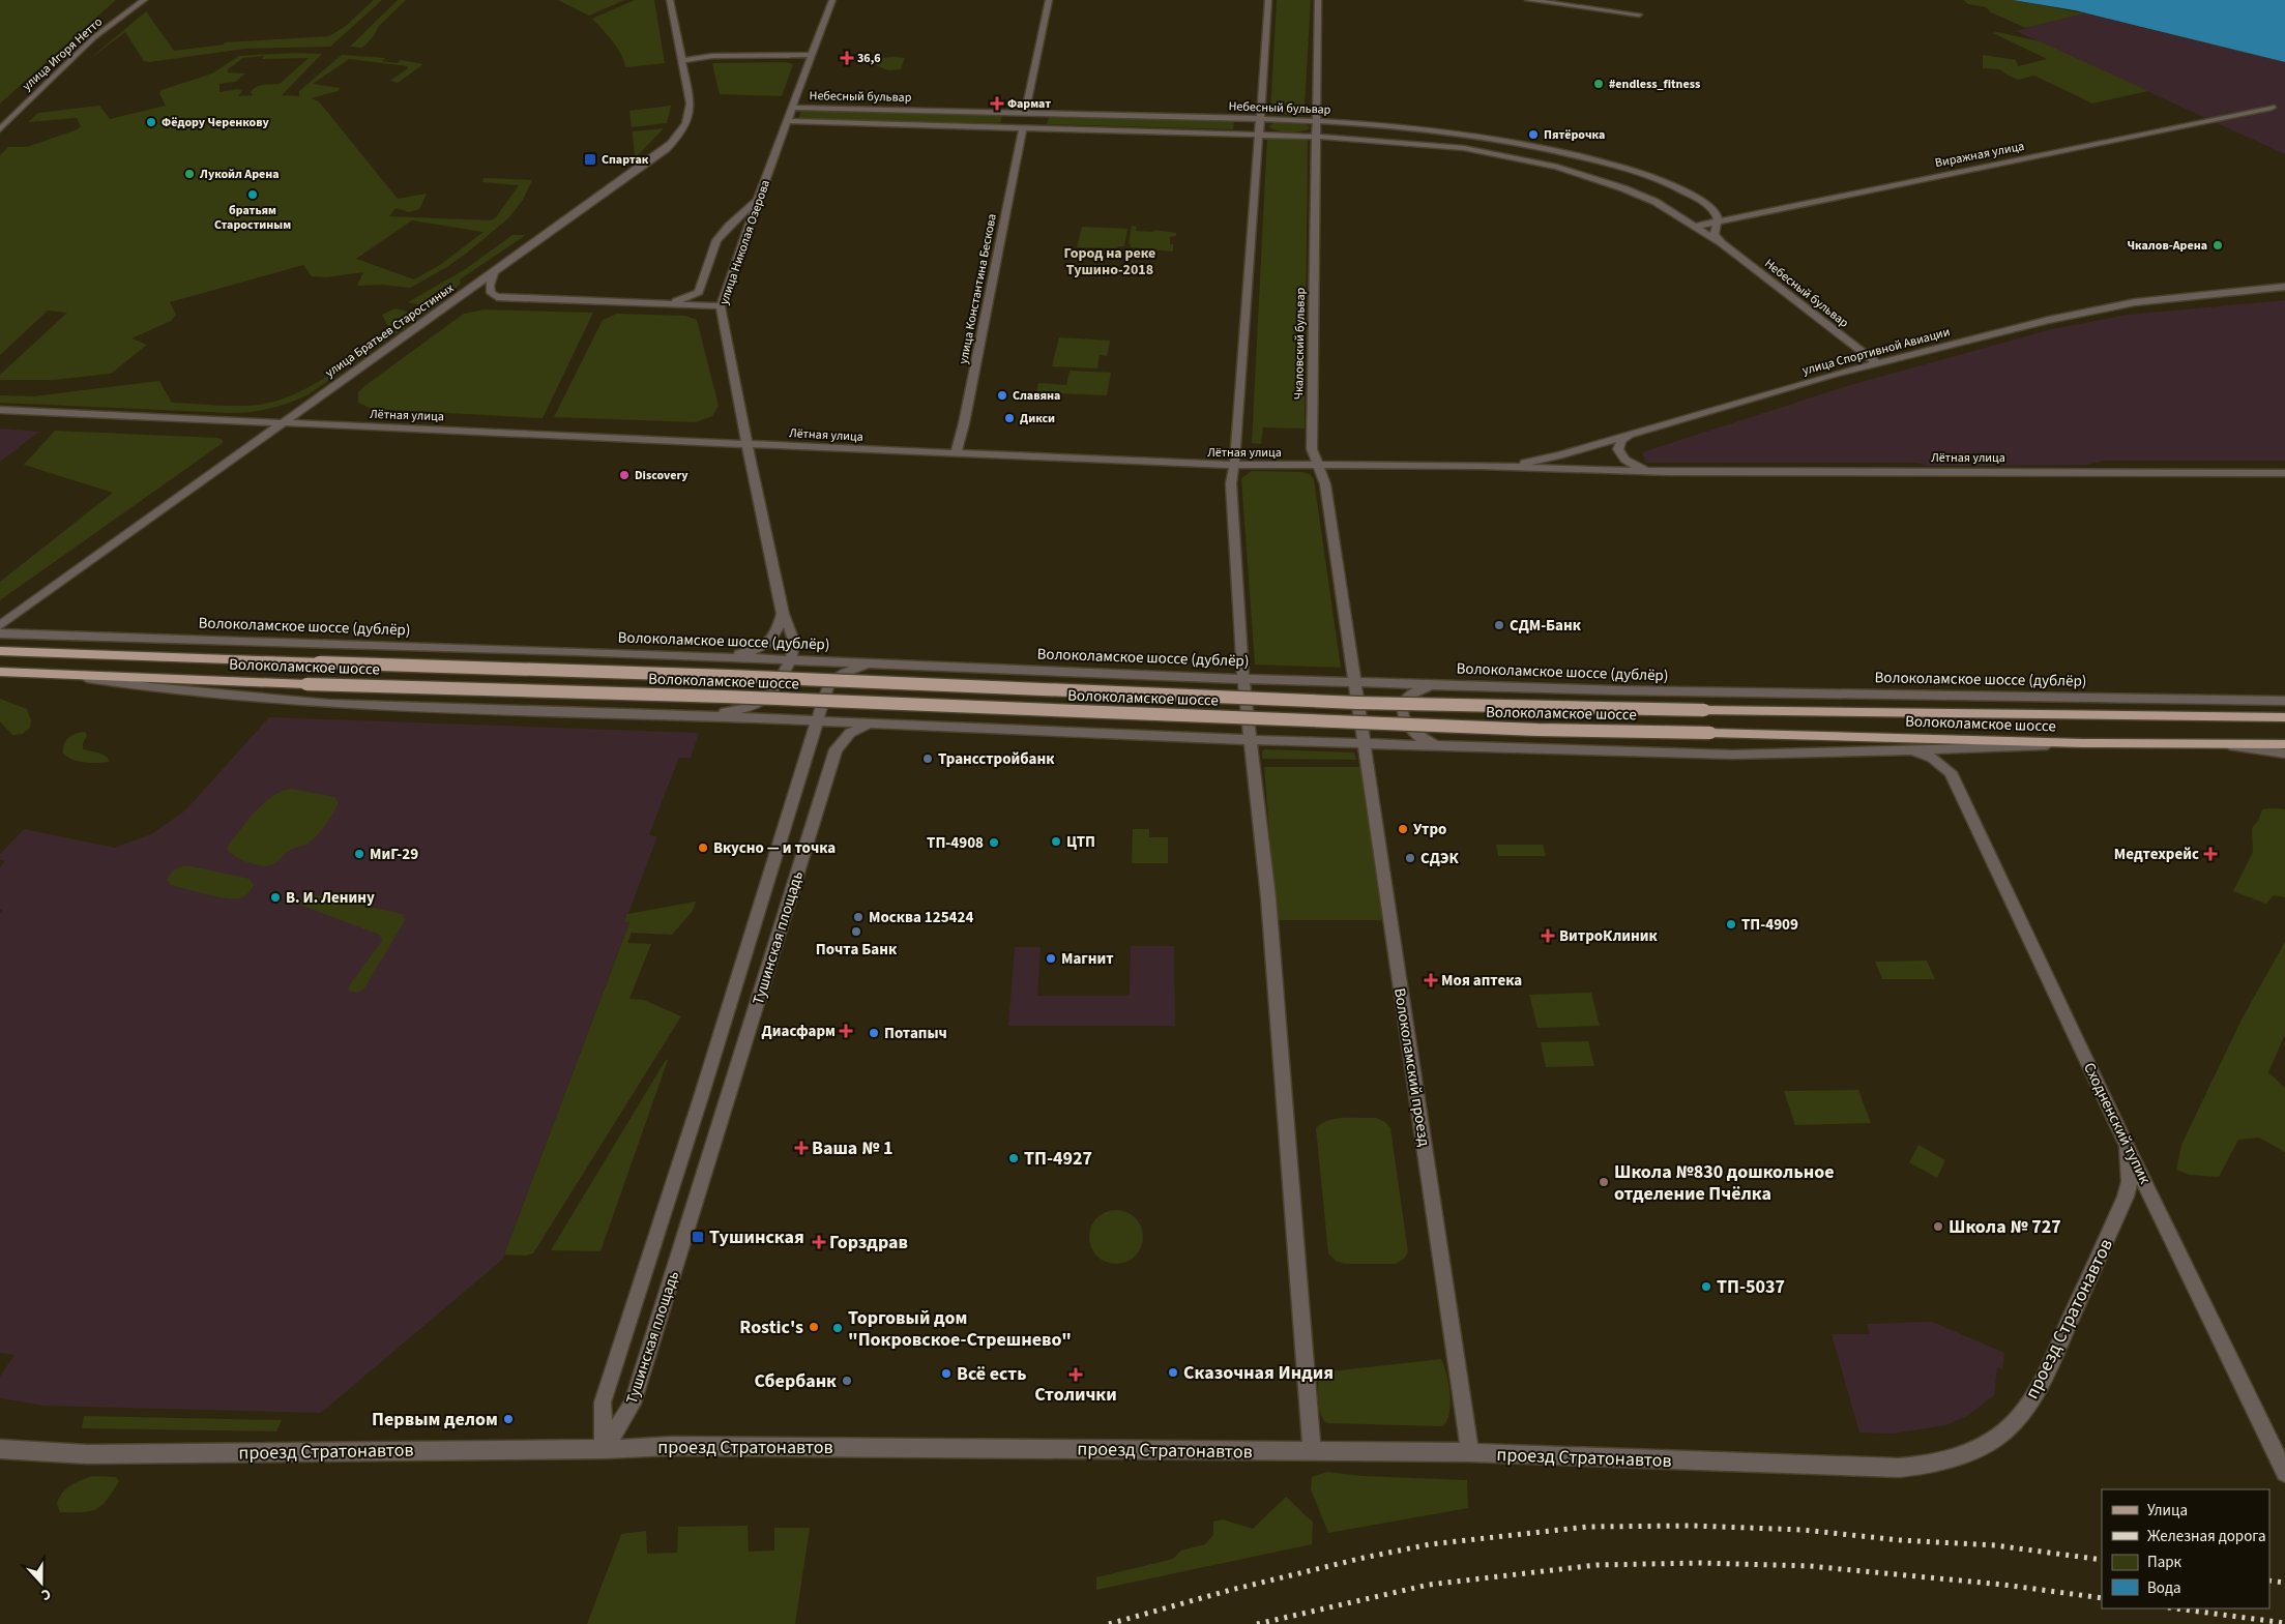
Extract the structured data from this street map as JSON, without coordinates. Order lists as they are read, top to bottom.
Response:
{
  "streets": {
    "main road": ["Волоколамское шоссе"],
    "street": [
      "улица Игоря Нетто",
      "Небесный бульвар",
      "Виражная улица",
      "улица Николая Озерова",
      "улица Константина Бескова",
      "улица Братьев Старостиных",
      "Чкаловский бульвар",
      "улица Спортивной Авиации",
      "Лётная улица",
      "Волоколамское шоссе (дублёр)",
      "Тушинская площадь",
      "Волоколамский проезд",
      "Сходненский тупик",
      "проезд Стратонавтов"
    ]
  },
  "crossings": [
    ["Небесный бульвар", "Виражная улица"],
    ["Небесный бульвар", "улица Николая Озерова"],
    ["Небесный бульвар", "улица Константина Бескова"],
    ["Небесный бульвар", "Чкаловский бульвар"],
    ["Небесный бульвар", "улица Спортивной Авиации"],
    ["улица Николая Озерова", "Лётная улица"],
    ["улица Николая Озерова", "Волоколамское шоссе (дублёр)"],
    ["улица Константина Бескова", "Лётная улица"],
    ["улица Братьев Старостиных", "Лётная улица"],
    ["Чкаловский бульвар", "Лётная улица"],
    ["Чкаловский бульвар", "Волоколамское шоссе (дублёр)"],
    ["Чкаловский бульвар", "Волоколамский проезд"],
    ["улица Спортивной Авиации", "Лётная улица"],
    ["Волоколамское шоссе (дублёр)", "Тушинская площадь"],
    ["Волоколамское шоссе (дублёр)", "Волоколамский проезд"],
    ["Тушинская площадь", "проезд Стратонавтов"],
    ["Волоколамский проезд", "проезд Стратонавтов"],
    ["Сходненский тупик", "проезд Стратонавтов"]
  ],
  "districts": ["Город на реке Тушино-2018"],
  "places": {
    "health": [
      "36,6",
      "Фармат",
      "Медтехрейс",
      "ВитроКлиник",
      "Моя аптека",
      "Диасфарм",
      "Ваша № 1",
      "Горздрав",
      "Столички"
    ],
    "other": [
      "#endless_fitness",
      "Фёдору Черенкову",
      "Пятёрочка",
      "Лукойл Арена",
      "братьям Старостиным",
      "Чкалов-Арена",
      "Славяна",
      "Дикси",
      "Discovery",
      "СДМ-Банк",
      "Трансстройбанк",
      "Утро",
      "ЦТП",
      "ТП-4908",
      "Вкусно — и точка",
      "МиГ-29",
      "СДЭК",
      "В. И. Ленину",
      "Москва 125424",
      "ТП-4909",
      "Почта Банк",
      "Магнит",
      "Потапыч",
      "ТП-4927",
      "Школа №830 дошкольное отделение Пчёлка",
      "Школа № 727",
      "ТП-5037",
      "Rostic's",
      "Торговый дом \"Покровское-Стрешнево\"",
      "Сказочная Индия",
      "Всё есть",
      "Сбербанк",
      "Первым делом"
    ],
    "transit": ["Спартак", "Тушинская"]
  },
  "legend": [
    "Улица",
    "Железная дорога",
    "Парк",
    "Вода"
  ],
  "north": "bottom"
}
